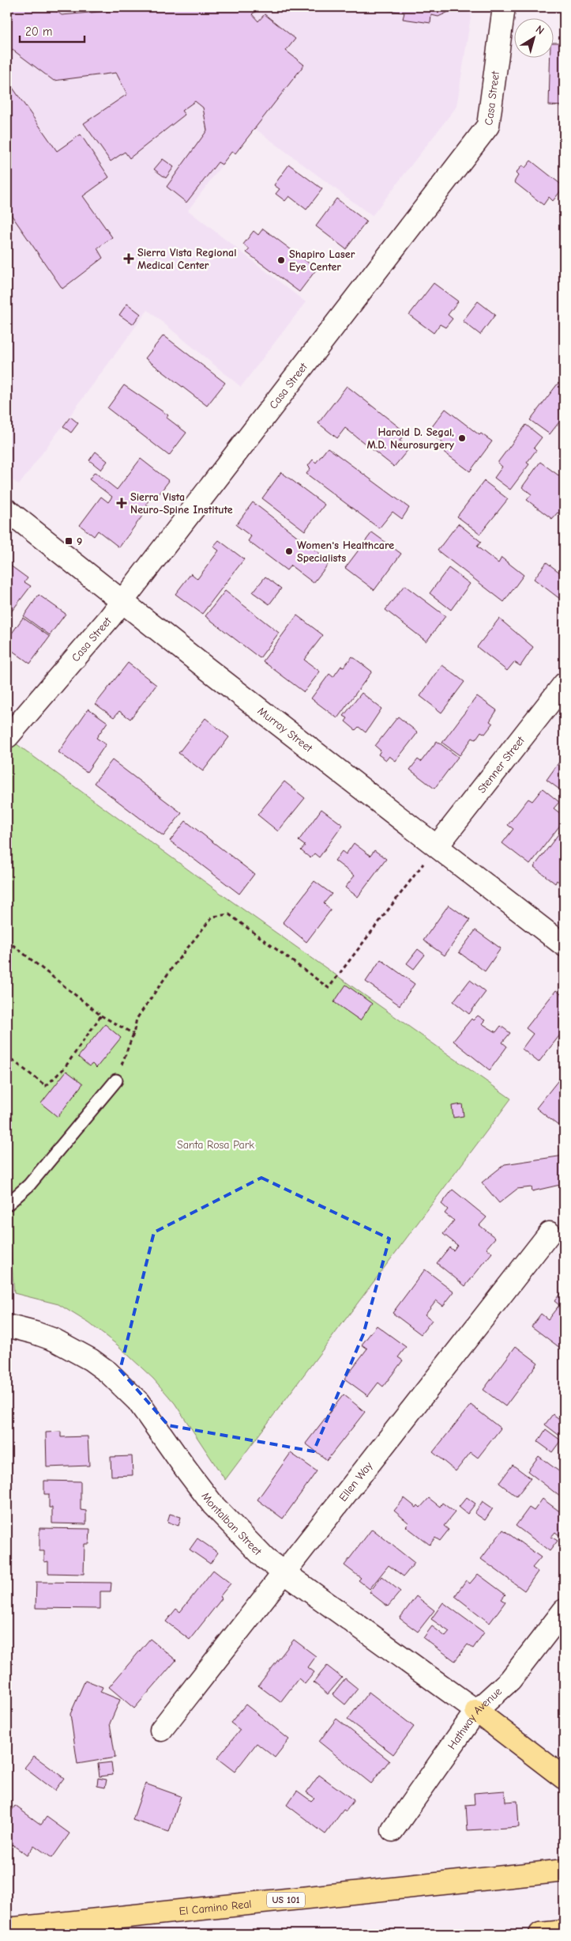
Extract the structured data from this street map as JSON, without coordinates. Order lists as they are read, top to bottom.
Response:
{
  "streets": {
    "highway": ["US 101", "El Camino Real"],
    "street": [
      "Casa Street",
      "Murray Street",
      "Stenner Street",
      "Ellen Way",
      "Montalban Street",
      "Hathway Avenue"
    ]
  },
  "crossings": [
    ["Casa Street", "Murray Street"],
    ["Murray Street", "Stenner Street"],
    ["Ellen Way", "Montalban Street"],
    ["Montalban Street", "Hathway Avenue"]
  ],
  "parks": ["Santa Rosa Park"],
  "places": {
    "health": ["Sierra Vista Regional Medical Center", "Sierra Vista Neuro-Spine Institute"],
    "other": ["Shapiro Laser Eye Center", "Harold D. Segal, M.D. Neurosurgery", "Women's Healthcare Specialists"],
    "transit": ["9"]
  },
  "scale_bar": "20 m",
  "north": "top right"
}
